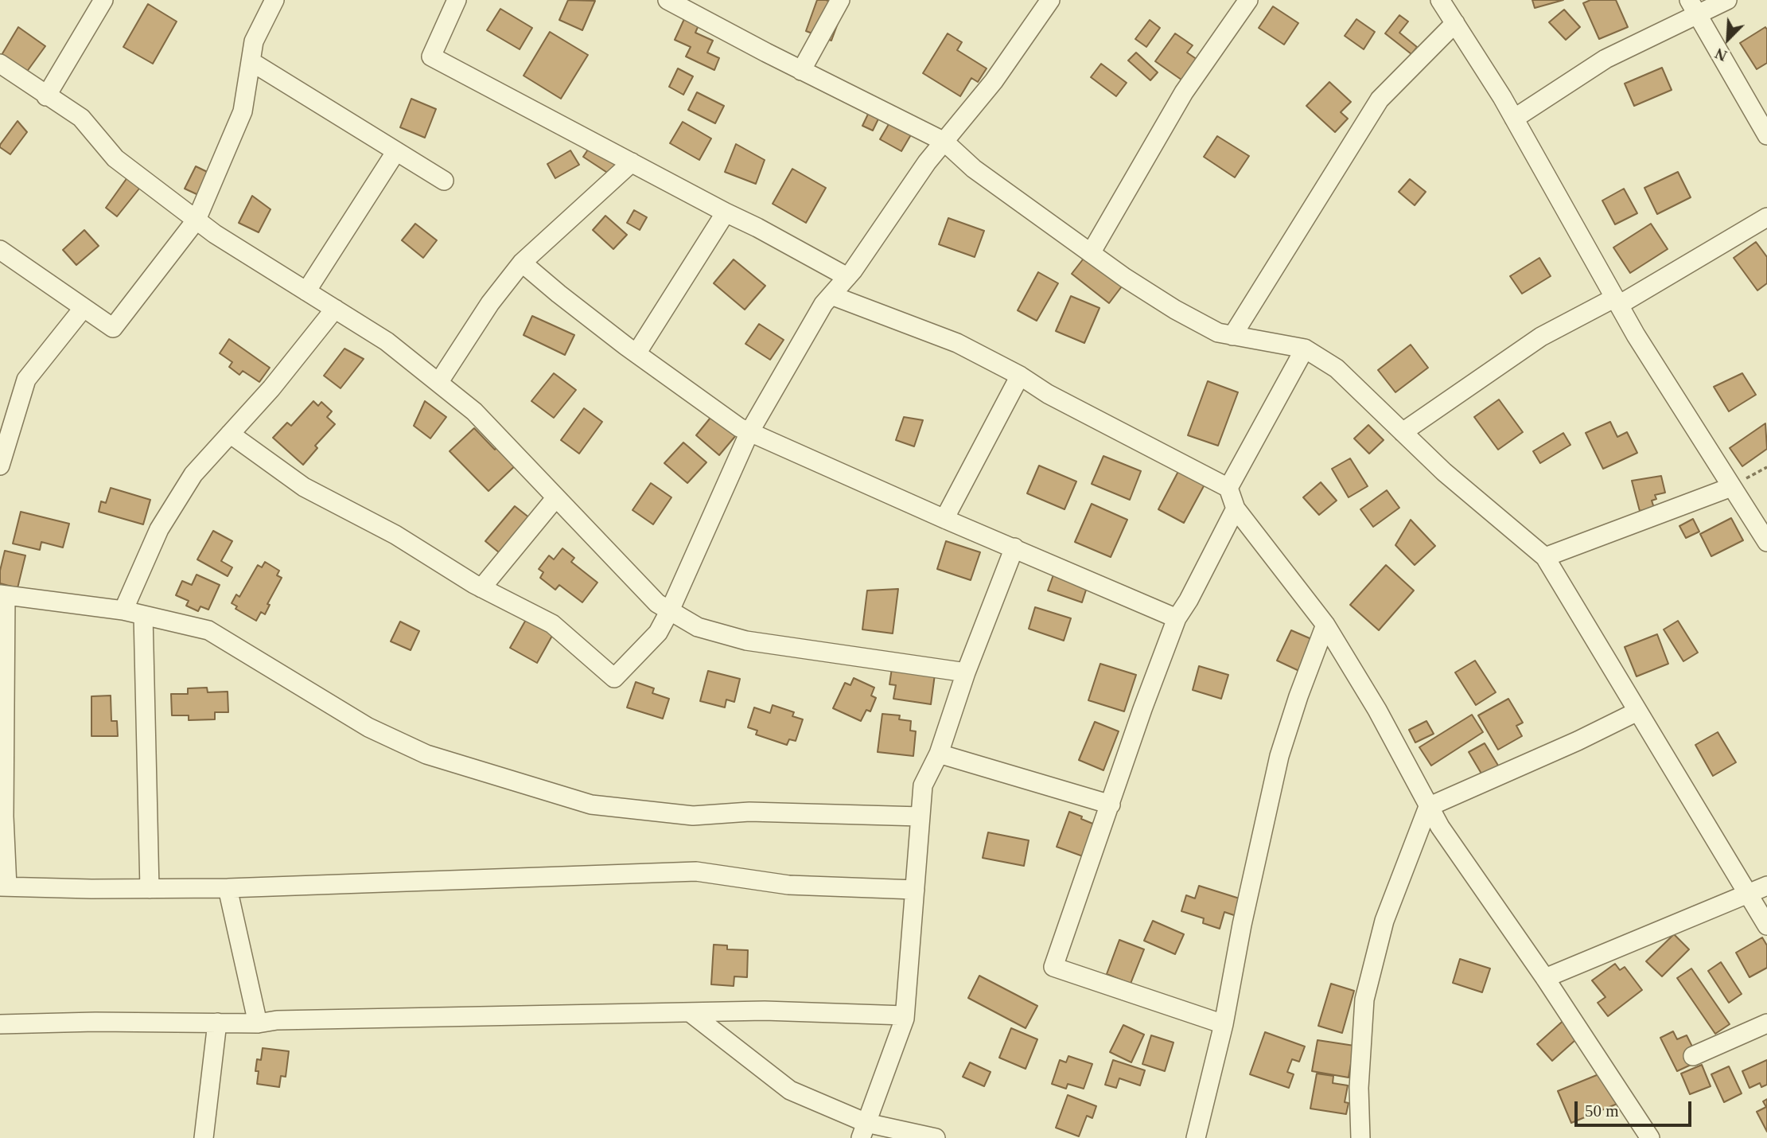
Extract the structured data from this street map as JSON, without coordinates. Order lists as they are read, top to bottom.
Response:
{
  "scale_bar": "50 m",
  "north": "bottom left"
}
